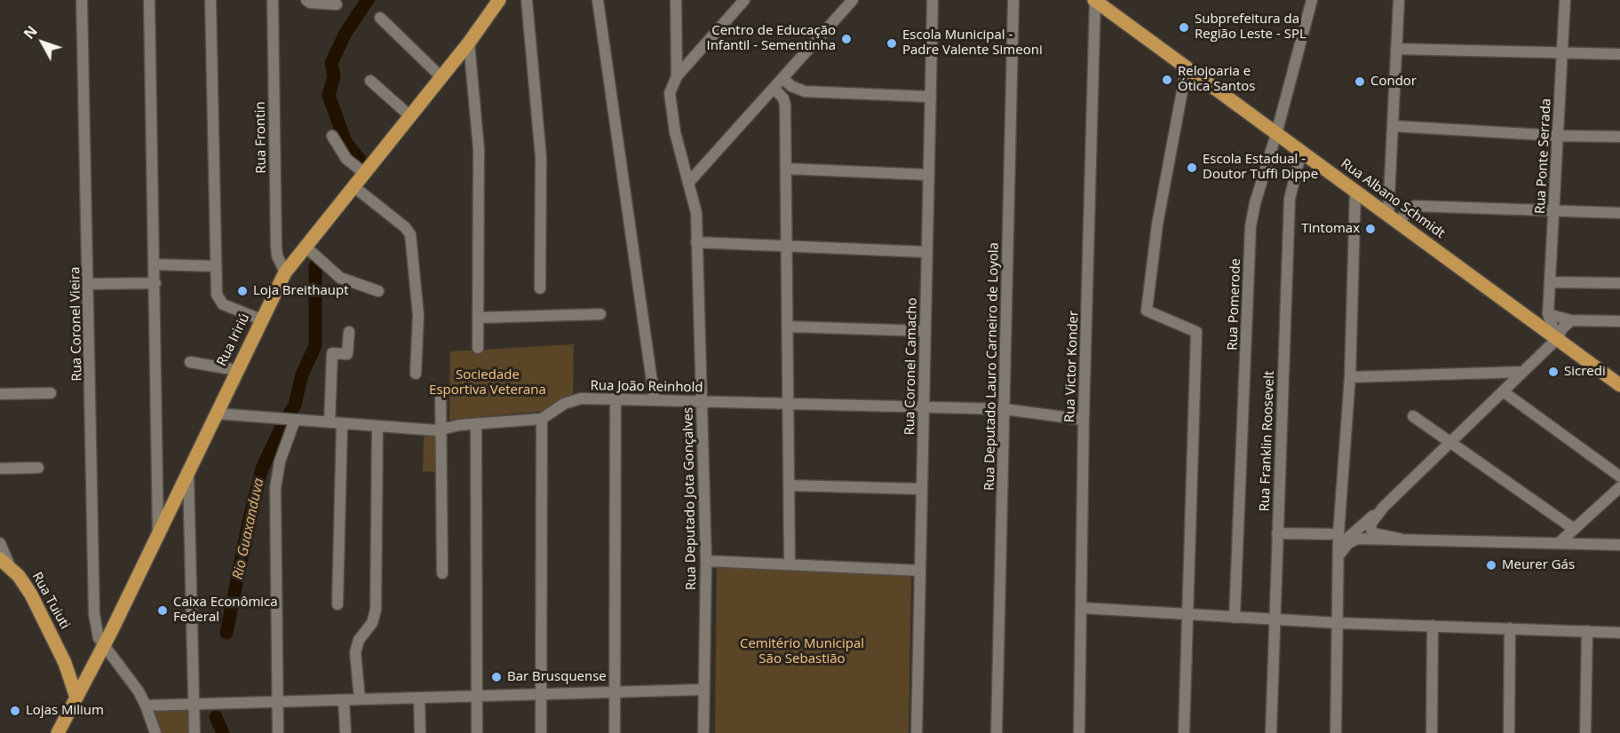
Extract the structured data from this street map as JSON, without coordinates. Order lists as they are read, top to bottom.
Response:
{
  "streets": {
    "main road": ["Rua Albano Schmidt", "Rua Iririú", "Rua Tuiuti"],
    "street": [
      "Rua Frontin",
      "Rua Ponte Serrada",
      "Rua Pomerode",
      "Rua Coronel Vieira",
      "Rua Coronel Camacho",
      "Rua Deputado Lauro Carneiro de Loyola",
      "Rua Victor Konder",
      "Rua João Reinhold",
      "Rua Franklin Roosevelt",
      "Rua Deputado Jota Gonçalves"
    ]
  },
  "crossings": [
    ["Rua Frontin", "Rua Iririú"],
    ["Rua Ponte Serrada", "Rua Albano Schmidt"],
    ["Rua Albano Schmidt", "Rua Pomerode"],
    ["Rua Albano Schmidt", "Rua Victor Konder"],
    ["Rua Albano Schmidt", "Rua Franklin Roosevelt"],
    ["Rua Coronel Vieira", "Rua Iririú"],
    ["Rua Iririú", "Rua João Reinhold"],
    ["Rua Iririú", "Rua Tuiuti"],
    ["Rua Coronel Camacho", "Rua João Reinhold"],
    ["Rua Deputado Lauro Carneiro de Loyola", "Rua João Reinhold"],
    ["Rua Victor Konder", "Rua João Reinhold"],
    ["Rua João Reinhold", "Rua Deputado Jota Gonçalves"]
  ],
  "water": ["Rio Guaxanduva"],
  "parks": ["Sociedade Esportiva Veterana", "Cemitério Municipal São Sebastião"],
  "places": [
    "Subprefeitura da Região Leste - SPL",
    "Centro de Educação Infantil - Sementinha",
    "Escola Municipal - Padre Valente Simeoni",
    "Relojoaria e Ótica Santos",
    "Condor",
    "Escola Estadual - Doutor Tuffi Dippe",
    "Tintomax",
    "Loja Breithaupt",
    "Sicredi",
    "Meurer Gás",
    "Caixa Econômica Federal",
    "Bar Brusquense",
    "Lojas Milium"
  ],
  "north": "top left"
}
